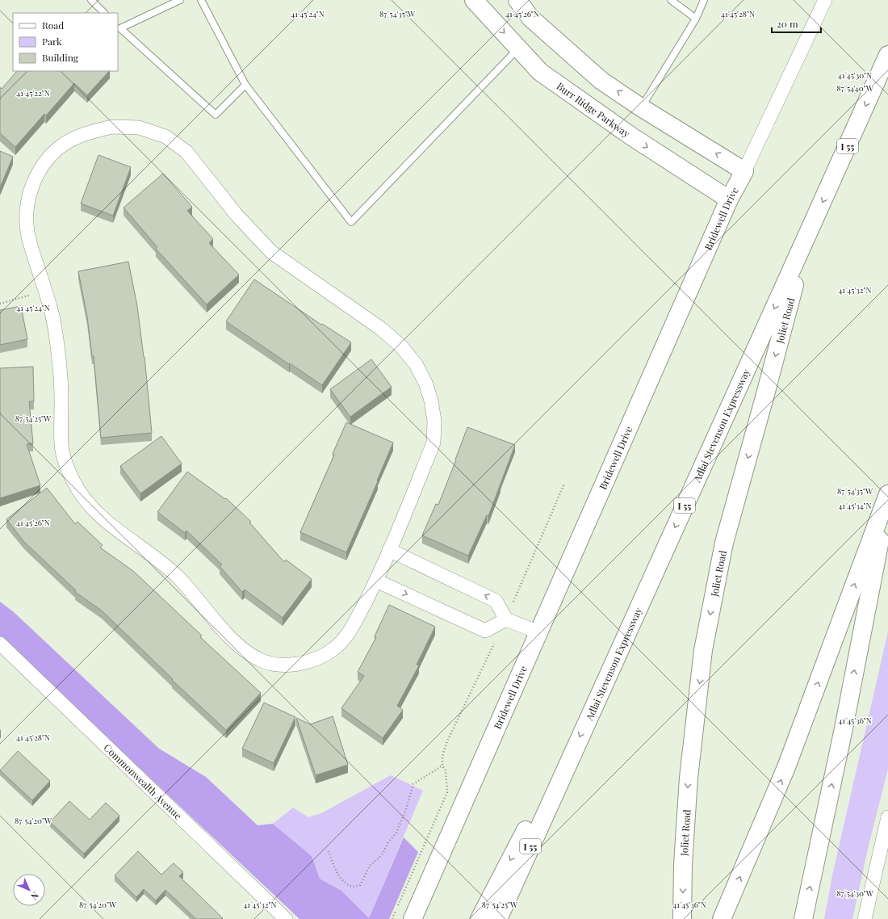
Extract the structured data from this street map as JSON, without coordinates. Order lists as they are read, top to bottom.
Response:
{
  "streets": {
    "main road": [
      "Burr Ridge Parkway",
      "I 55",
      "Bridewell Drive",
      "Joliet Road",
      "Adlai Stevenson Expressway"
    ],
    "street": ["Commonwealth Avenue"]
  },
  "crossings": [
    ["Burr Ridge Parkway", "Bridewell Drive"],
    ["Joliet Road", "Adlai Stevenson Expressway"]
  ],
  "one_way": ["Adlai Stevenson Expressway"],
  "legend": ["Road", "Park", "Building"],
  "scale_bar": "20 m",
  "north": "bottom right",
  "coordinates": [
    "41°45'24\"N",
    "87°54'35\"W",
    "41°45'26\"N",
    "41°45'28\"N",
    "41°45'30\"N",
    "87°54'40\"W",
    "41°45'22\"N",
    "41°45'32\"N",
    "87°54'25\"W",
    "41°45'34\"N",
    "41°45'36\"N",
    "87°54'20\"W",
    "87°54'30\"W"
  ]
}
